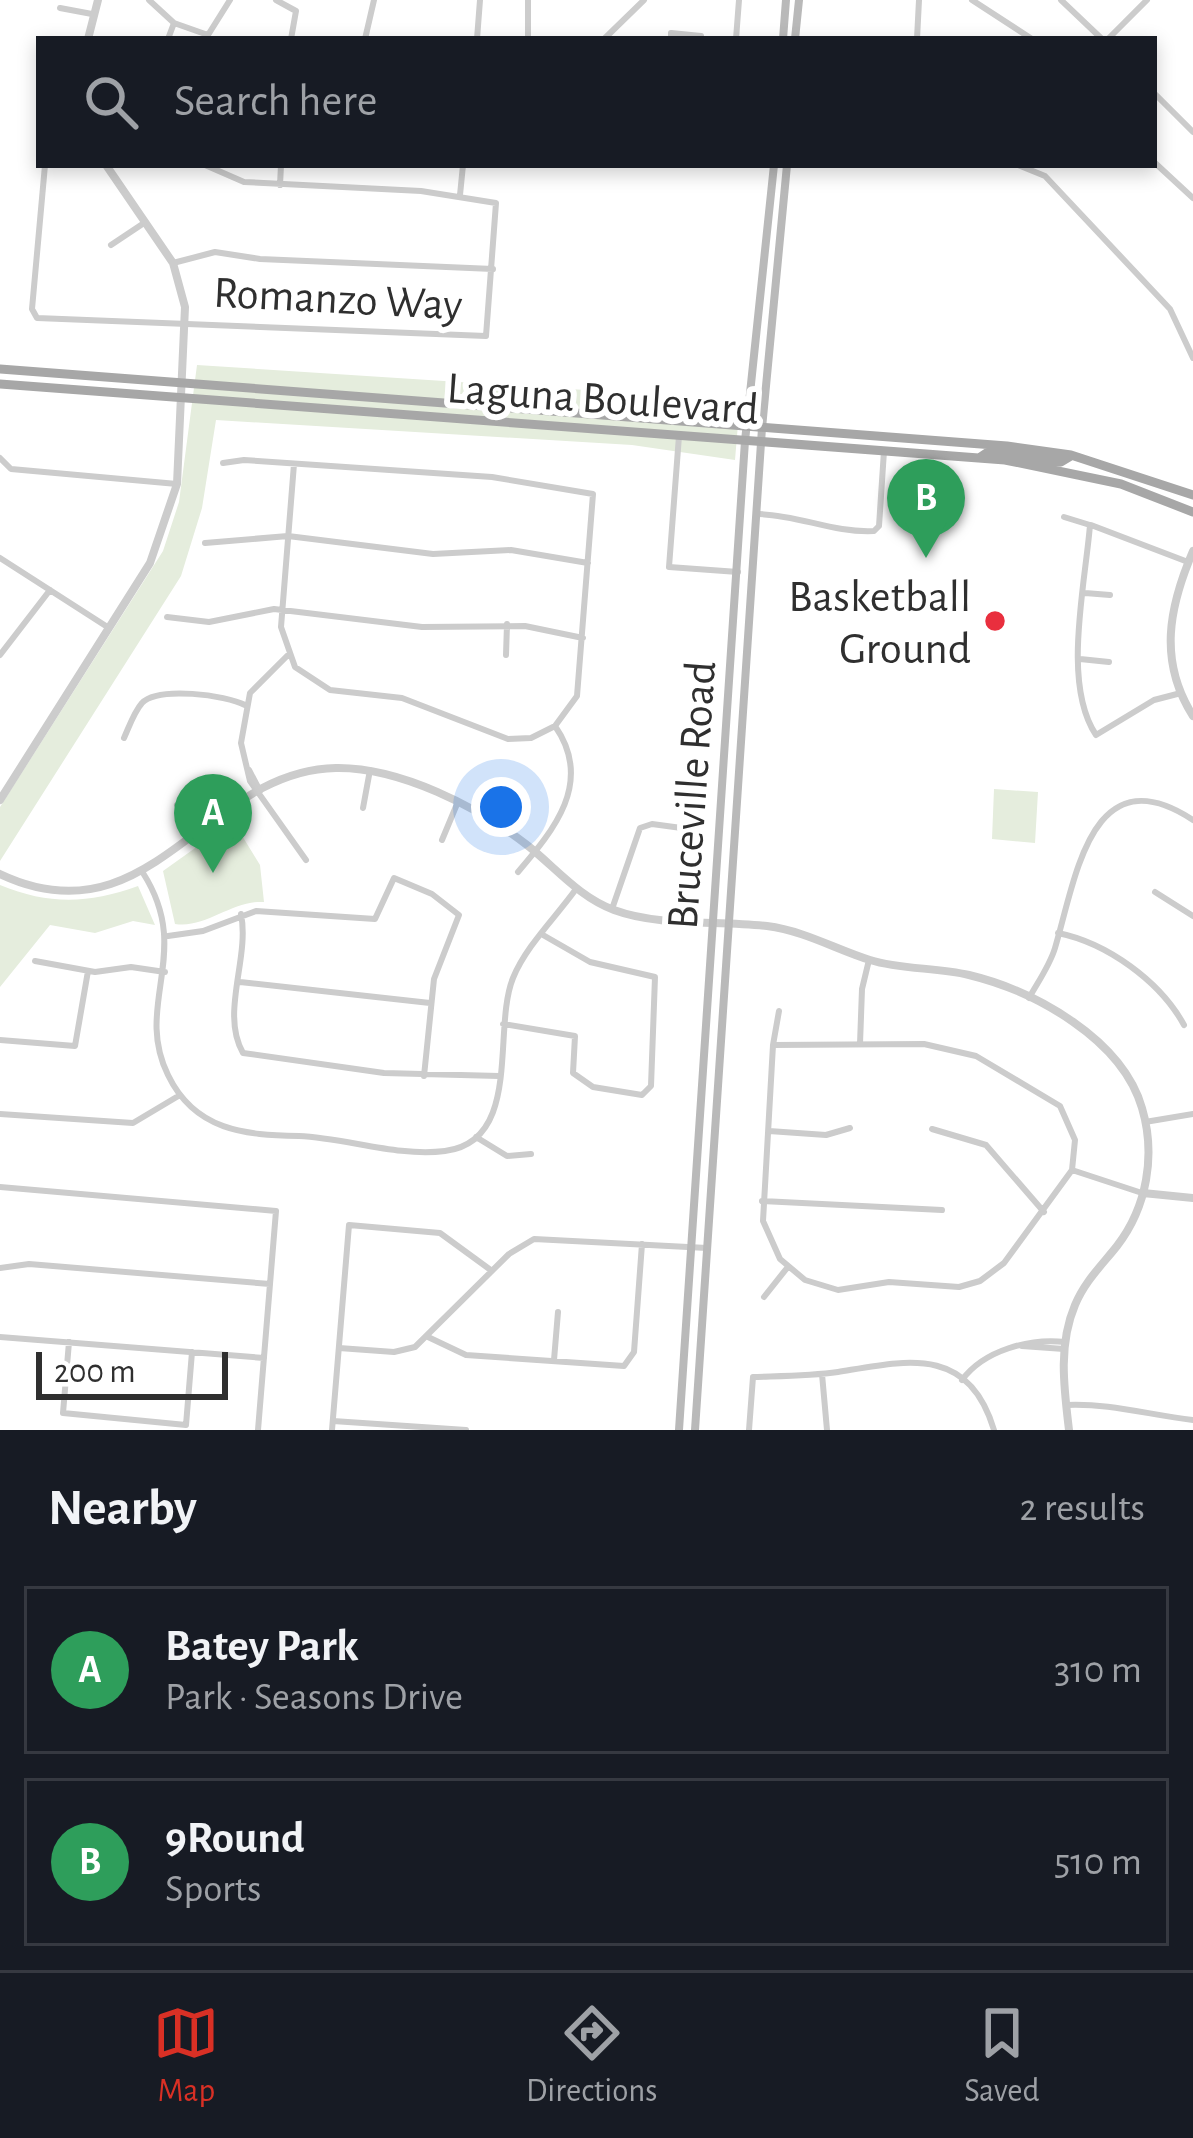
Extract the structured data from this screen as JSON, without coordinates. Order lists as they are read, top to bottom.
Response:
{
  "streets": {
    "main road": ["Laguna Boulevard", "Bruceville Road"],
    "street": ["Romanzo Way"]
  },
  "crossings": [
    ["Laguna Boulevard", "Bruceville Road"]
  ],
  "places": ["Basketball Ground"],
  "scale_bar": "200 m",
  "page": {
    "search": "Search here",
    "pins": ["B", "A"],
    "scale": "200 m",
    "heading": ["Nearby", "2 results"],
    "list": [
      {
        "mark": "A",
        "name": "Batey Park",
        "note": "Park · Seasons Drive",
        "value": "310 m"
      },
      {
        "mark": "B",
        "name": "9Round",
        "note": "Sports",
        "value": "510 m"
      }
    ],
    "nav": ["Map", "Directions", "Saved"]
  }
}
